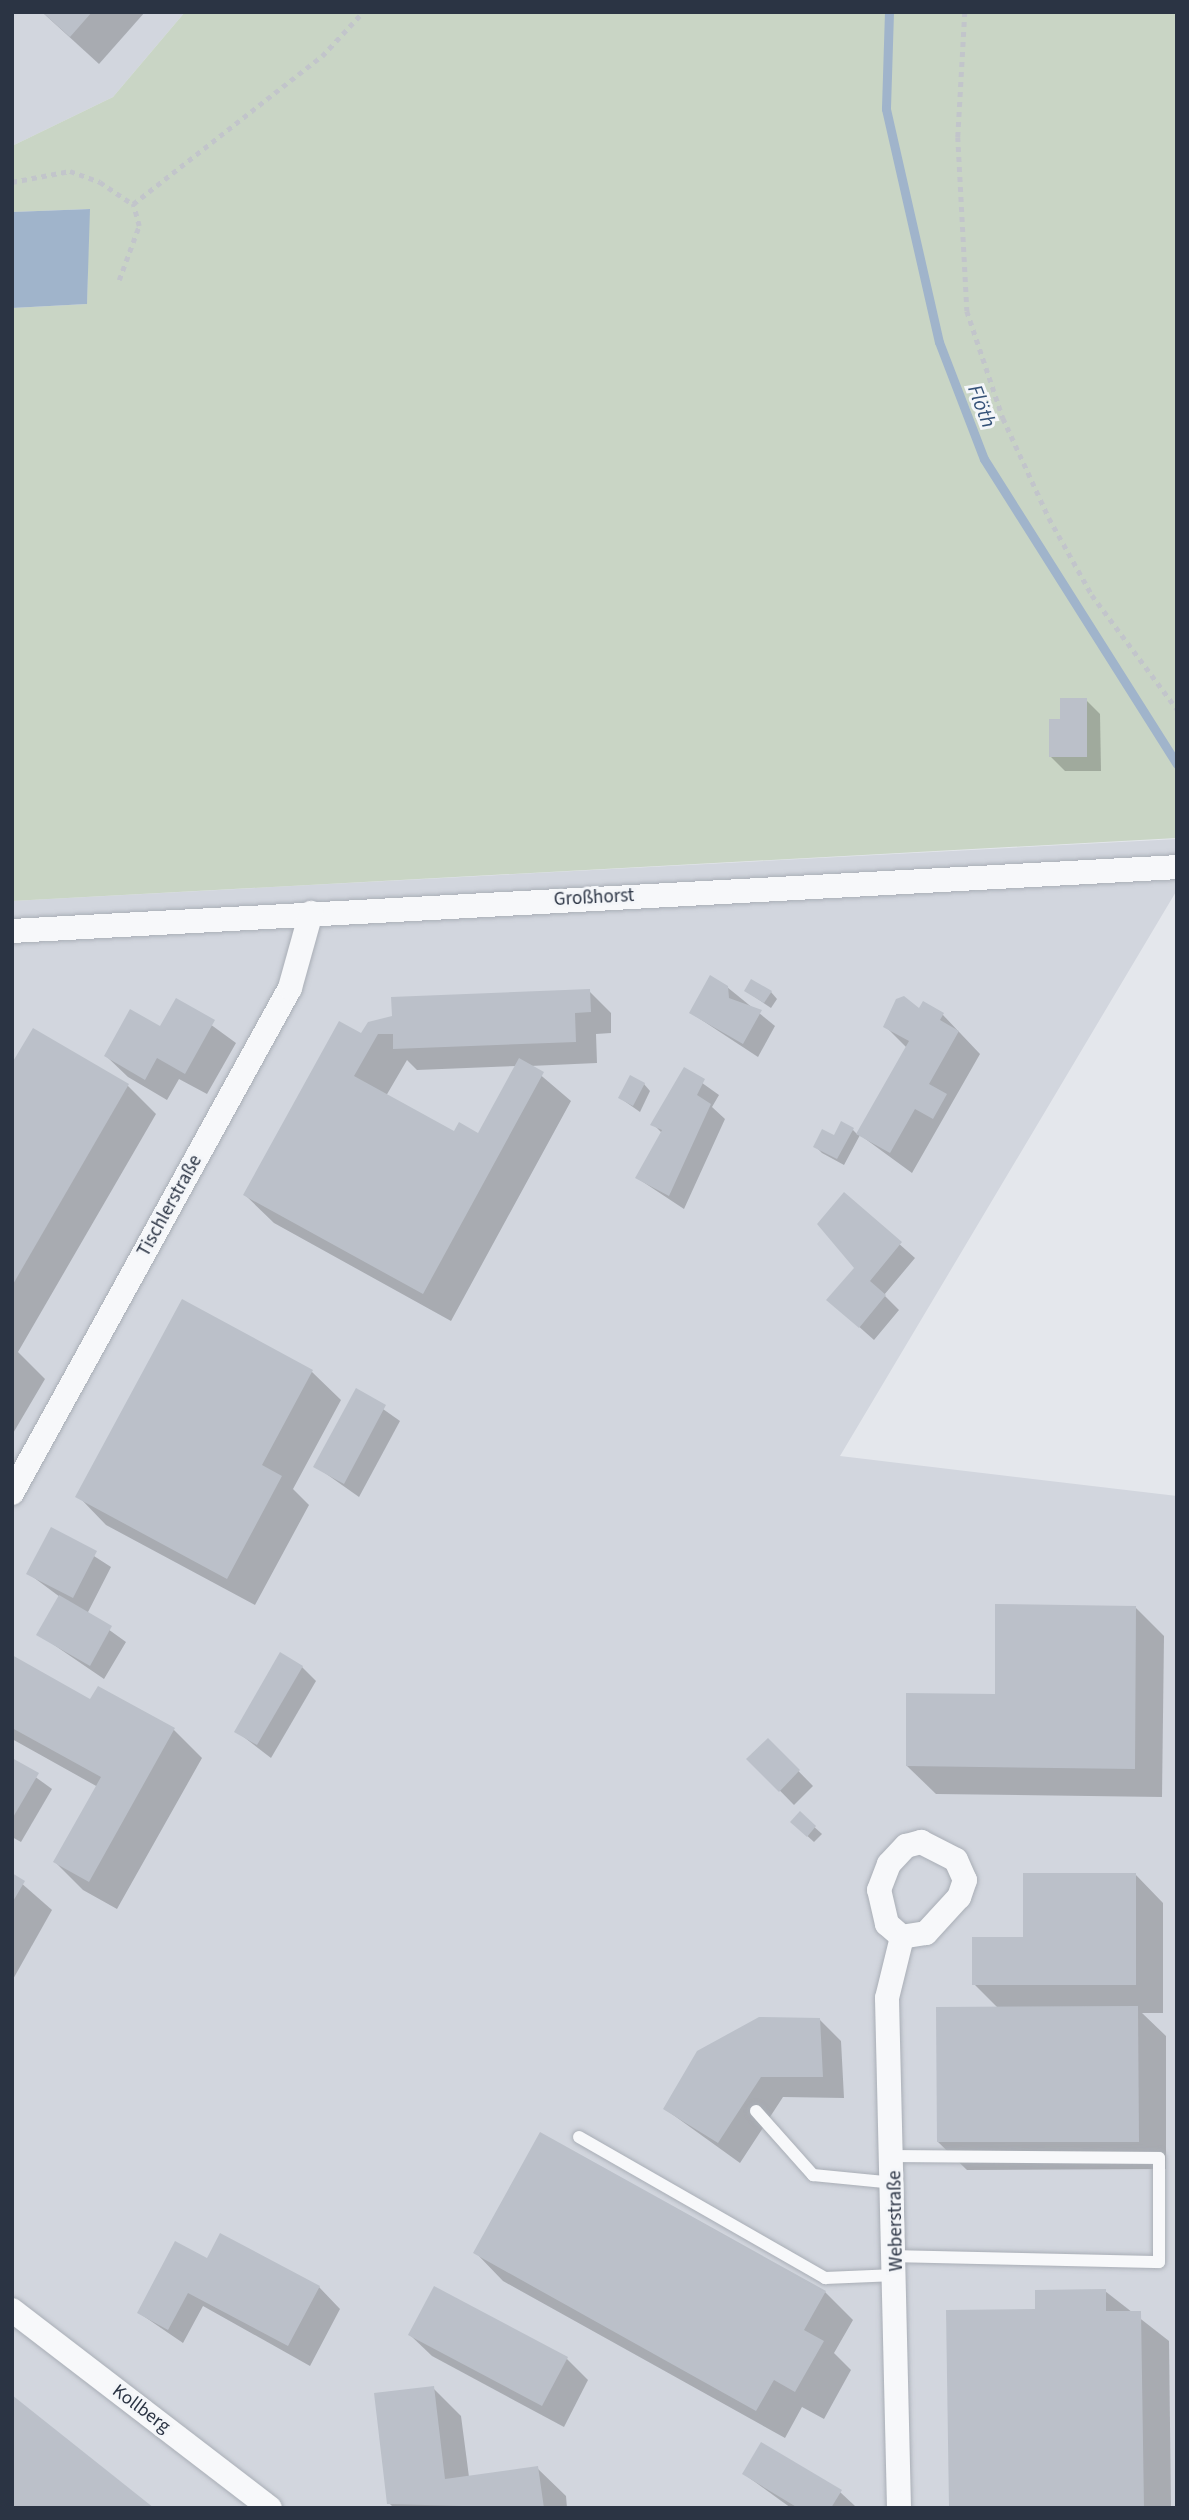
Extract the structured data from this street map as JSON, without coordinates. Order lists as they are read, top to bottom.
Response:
{
  "streets": {
    "street": [
      "Großhorst",
      "Tischlerstraße",
      "Weberstraße",
      "Kollberg"
    ]
  },
  "crossings": [
    ["Großhorst", "Tischlerstraße"]
  ],
  "water": ["Flöth"]
}
